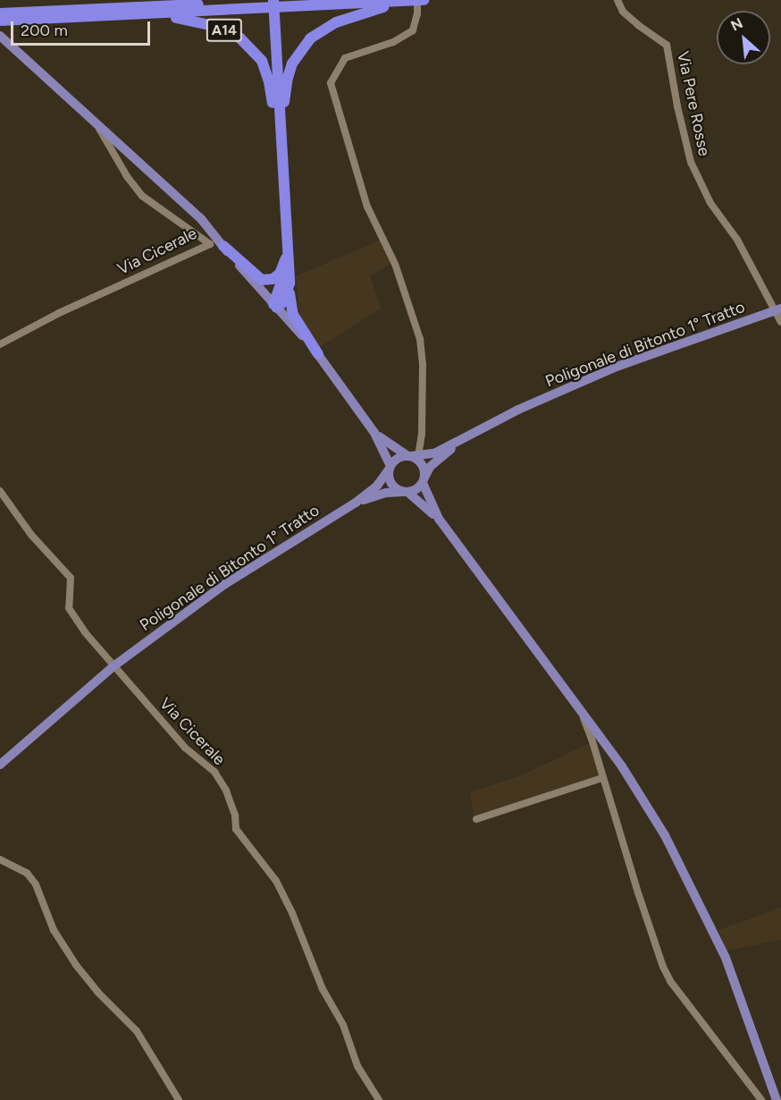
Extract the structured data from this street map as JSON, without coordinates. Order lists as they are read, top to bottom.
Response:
{
  "streets": {
    "highway": ["A14"],
    "main road": ["Poligonale di Bitonto 1° Tratto"],
    "street": ["Via Pere Rosse", "Via Cicerale"]
  },
  "crossings": [
    ["Via Pere Rosse", "Poligonale di Bitonto 1° Tratto"],
    ["Via Cicerale", "Poligonale di Bitonto 1° Tratto"]
  ],
  "scale_bar": "200 m",
  "north": "top left"
}
